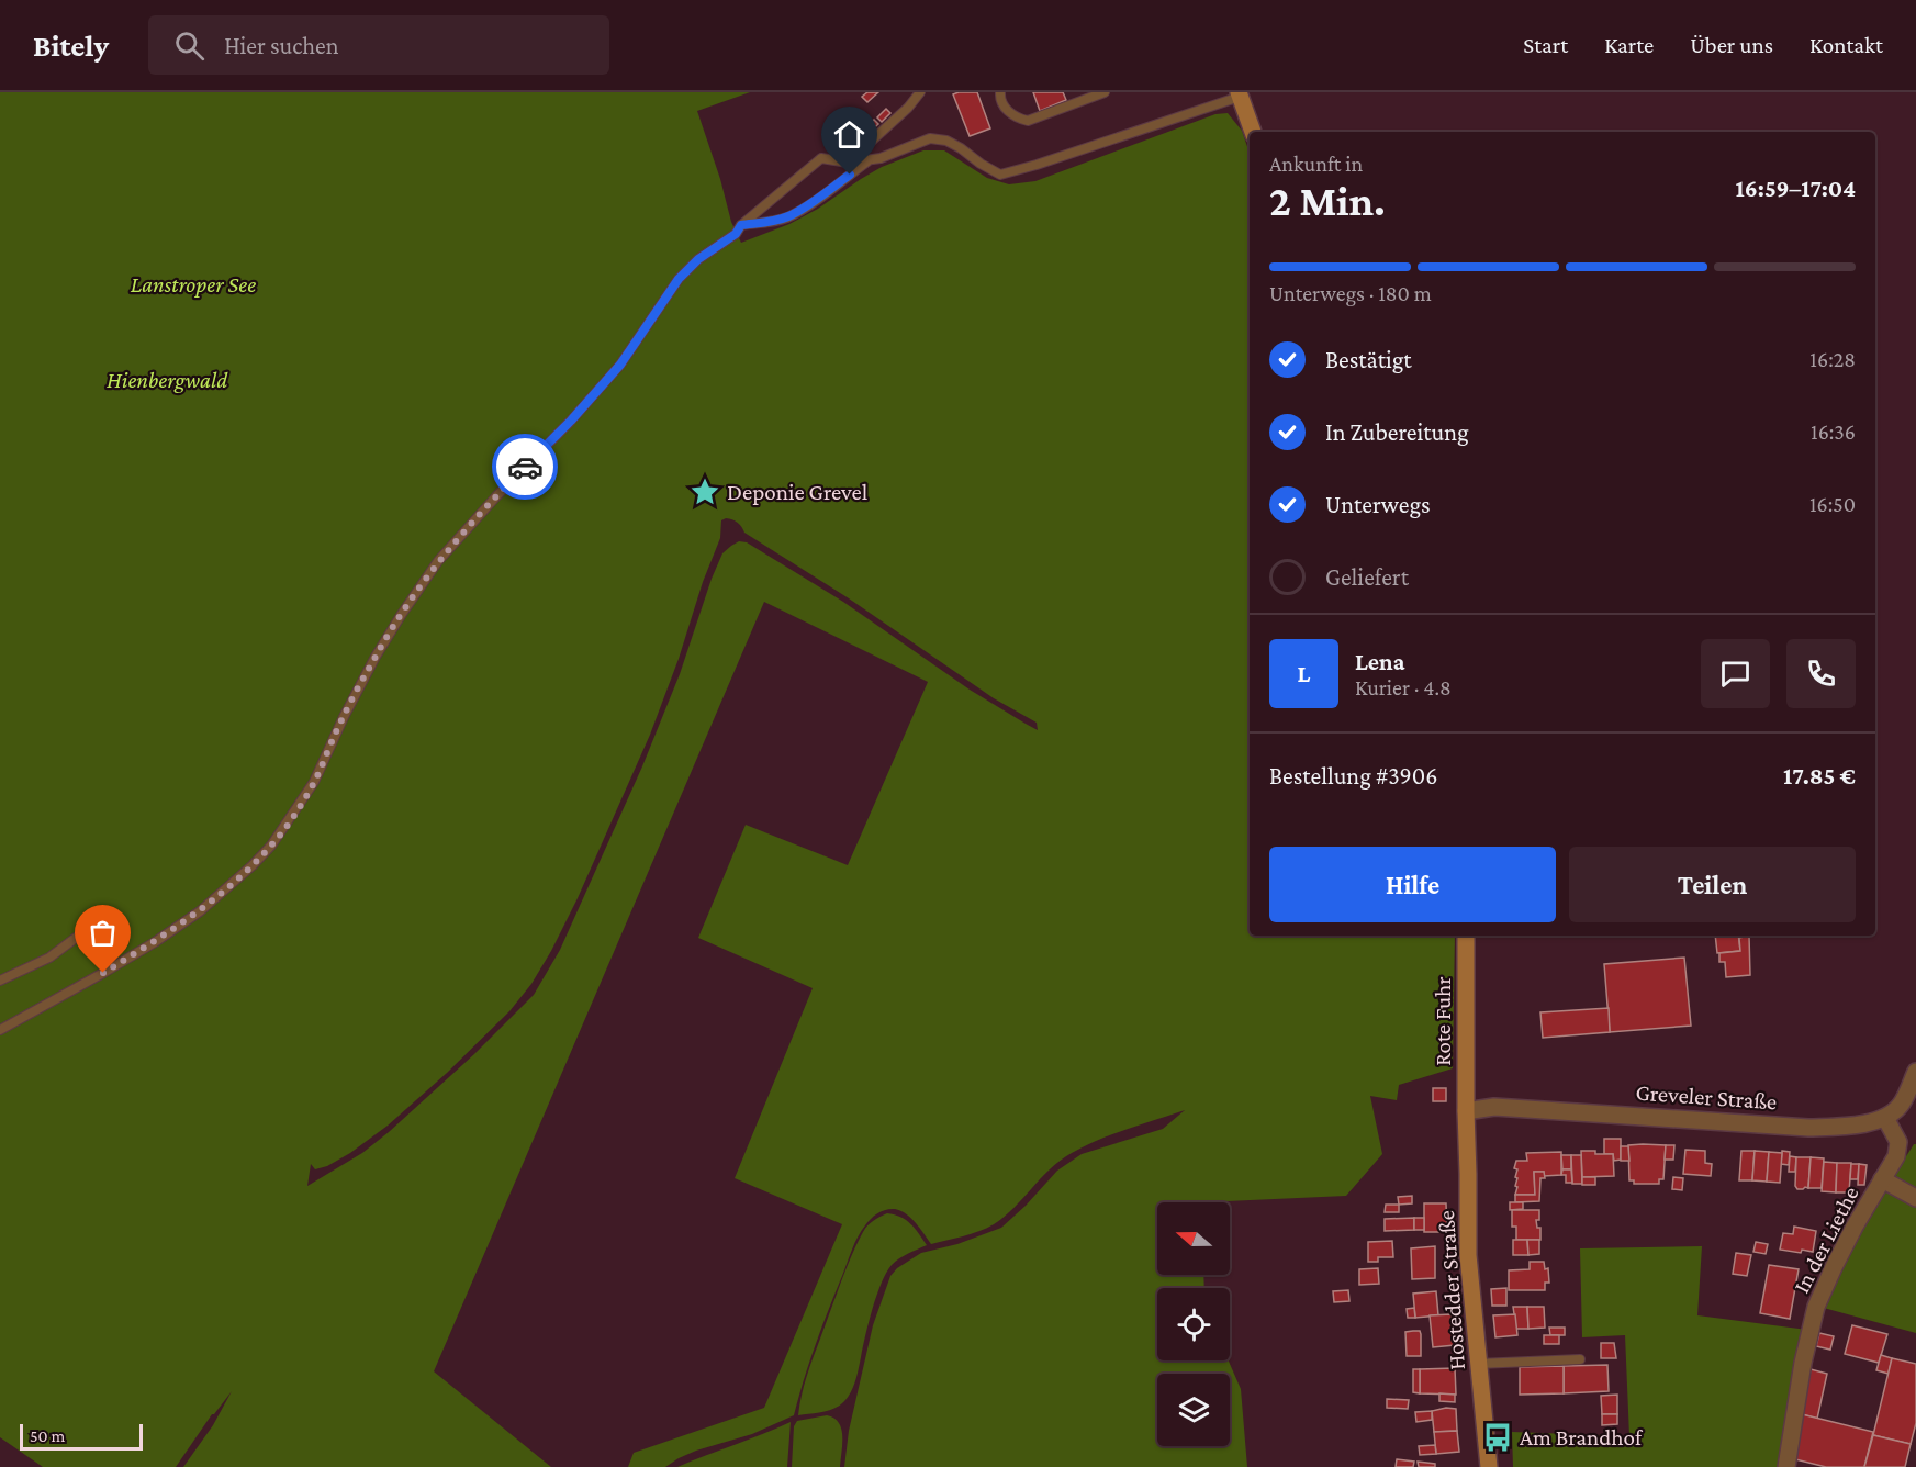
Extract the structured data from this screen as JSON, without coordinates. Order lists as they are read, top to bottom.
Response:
{
  "streets": {
    "main road": ["Rote Fuhr", "Hostedder Straße"],
    "street": ["Greveler Straße", "In der Liethe"]
  },
  "crossings": [
    ["Rote Fuhr", "Greveler Straße"],
    ["Rote Fuhr", "Hostedder Straße"],
    ["Greveler Straße", "In der Liethe"],
    ["Greveler Straße", "Hostedder Straße"]
  ],
  "parks": ["Lanstroper See", "Hienbergwald"],
  "places": {
    "place": ["Deponie Grevel"],
    "bus stop": ["Am Brandhof"]
  },
  "scale_bar": "50 m",
  "north": "left",
  "page": {
    "header": "Bitely",
    "search": "Hier suchen",
    "nav": [
      "Start",
      "Karte",
      "Über uns",
      "Kontakt"
    ],
    "heading": ["2 Min.", "Ankunft in", "16:59–17:04"],
    "panel": [
      "Lena",
      "Kurier · 4.8",
      "Bestellung #3906",
      "17.85 €"
    ],
    "bar": "Unterwegs · 180 m",
    "list": [
      ["Bestätigt", "16:28"],
      ["In Zubereitung", "16:36"],
      ["Unterwegs", "16:50"],
      "Geliefert"
    ],
    "round": "L",
    "buttons": ["Hilfe", "Teilen"],
    "scale": "50 m"
  }
}
